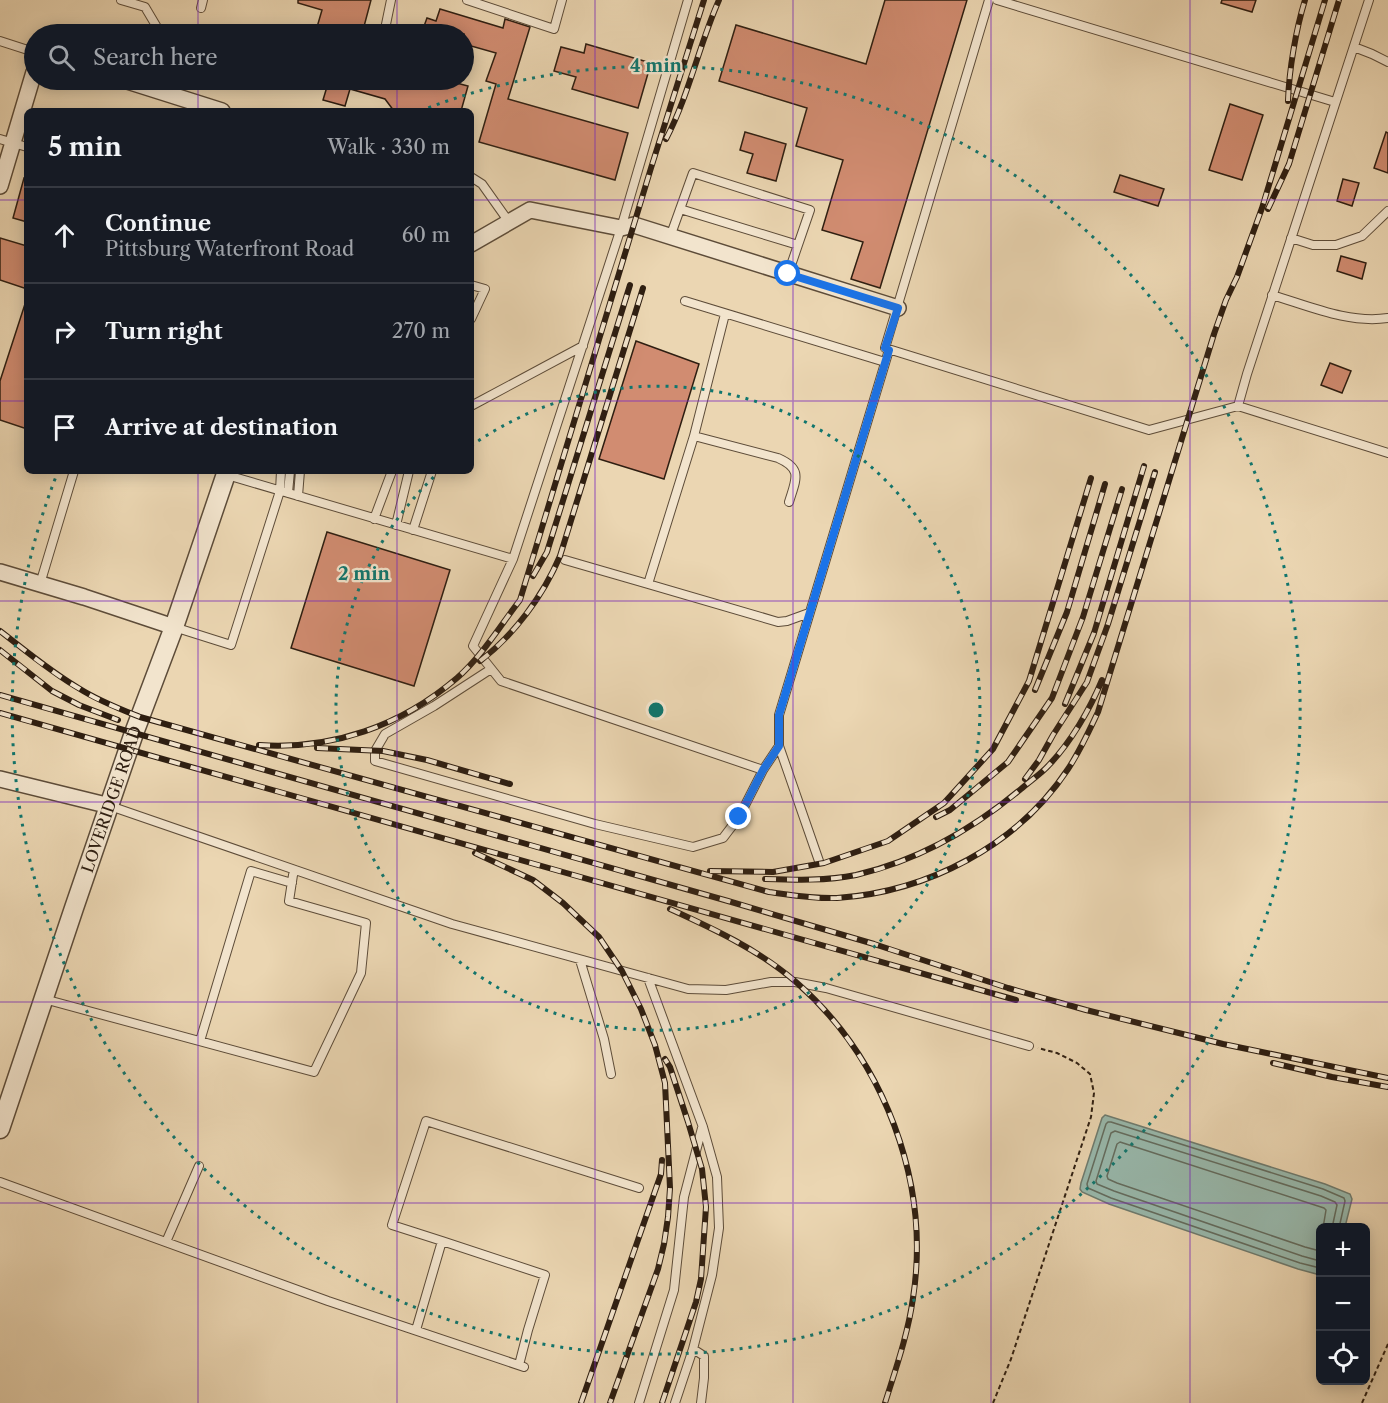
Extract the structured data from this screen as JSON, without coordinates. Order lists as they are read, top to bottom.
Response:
{
  "streets": {
    "street": ["LOVERIDGE ROAD"]
  },
  "page": {
    "search": "Search here",
    "heading": ["5 min", "Walk · 330 m"],
    "list": [
      ["Continue", "Pittsburg Waterfront Road", "60 m"],
      ["Turn right", "270 m"],
      "Arrive at destination"
    ],
    "map_buttons": ["+", "−"]
  },
  "rings": ["4 min", "2 min"]
}
